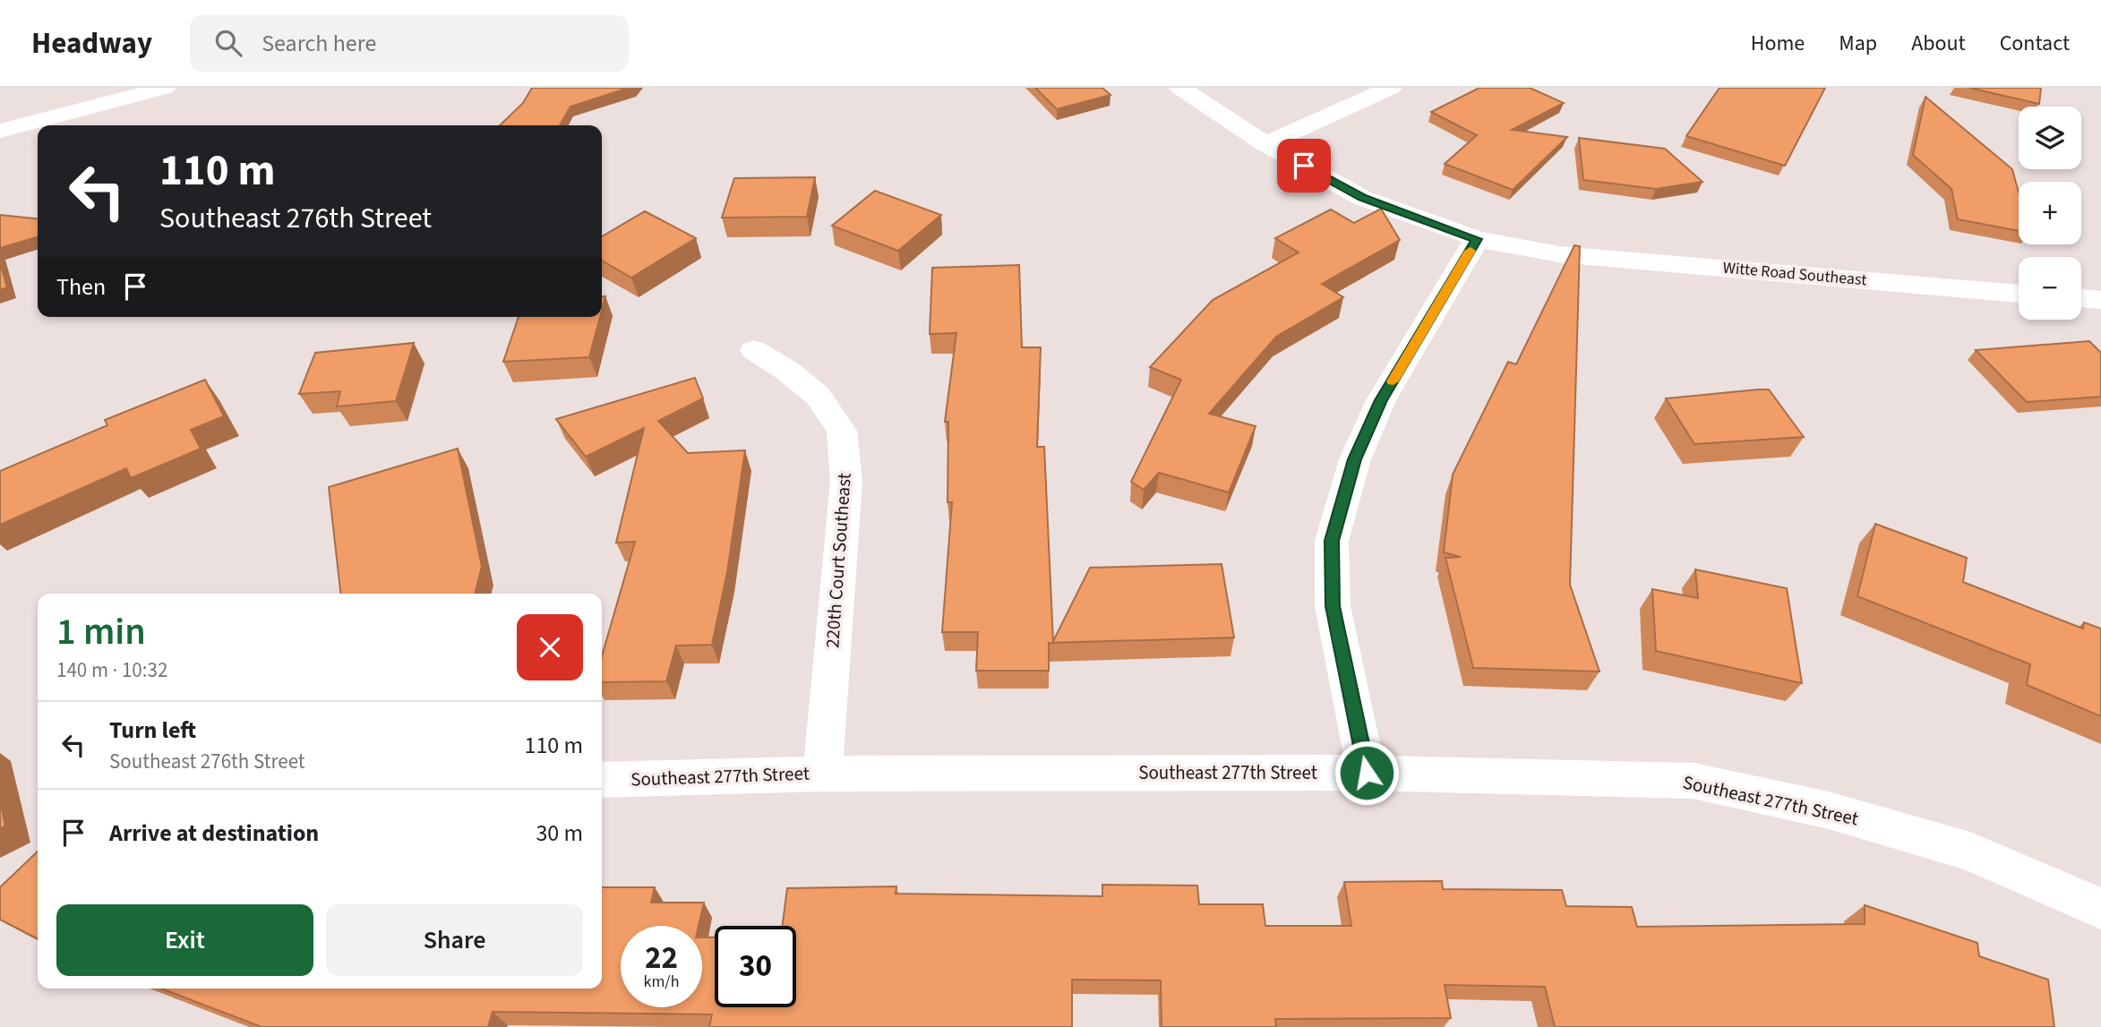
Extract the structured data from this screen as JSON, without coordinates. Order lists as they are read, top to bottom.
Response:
{
  "streets": {
    "street": ["Witte Road Southeast", "220th Court Southeast", "Southeast 277th Street"]
  },
  "crossings": [
    ["220th Court Southeast", "Southeast 277th Street"]
  ],
  "page": {
    "header": "Headway",
    "search": "Search here",
    "nav": [
      "Home",
      "Map",
      "About",
      "Contact"
    ],
    "map_buttons": ["+", "−"],
    "turn": ["110 m", "Southeast 276th Street"],
    "then": "Then",
    "heading": ["1 min", "140 m · 10:32"],
    "list": [
      {
        "name": "Turn left",
        "note": "Southeast 276th Street",
        "value": "110 m"
      },
      {
        "name": "Arrive at destination",
        "value": "30 m"
      }
    ],
    "buttons": ["Exit", "Share"],
    "speed": "22 km/h",
    "limit": "30"
  }
}
